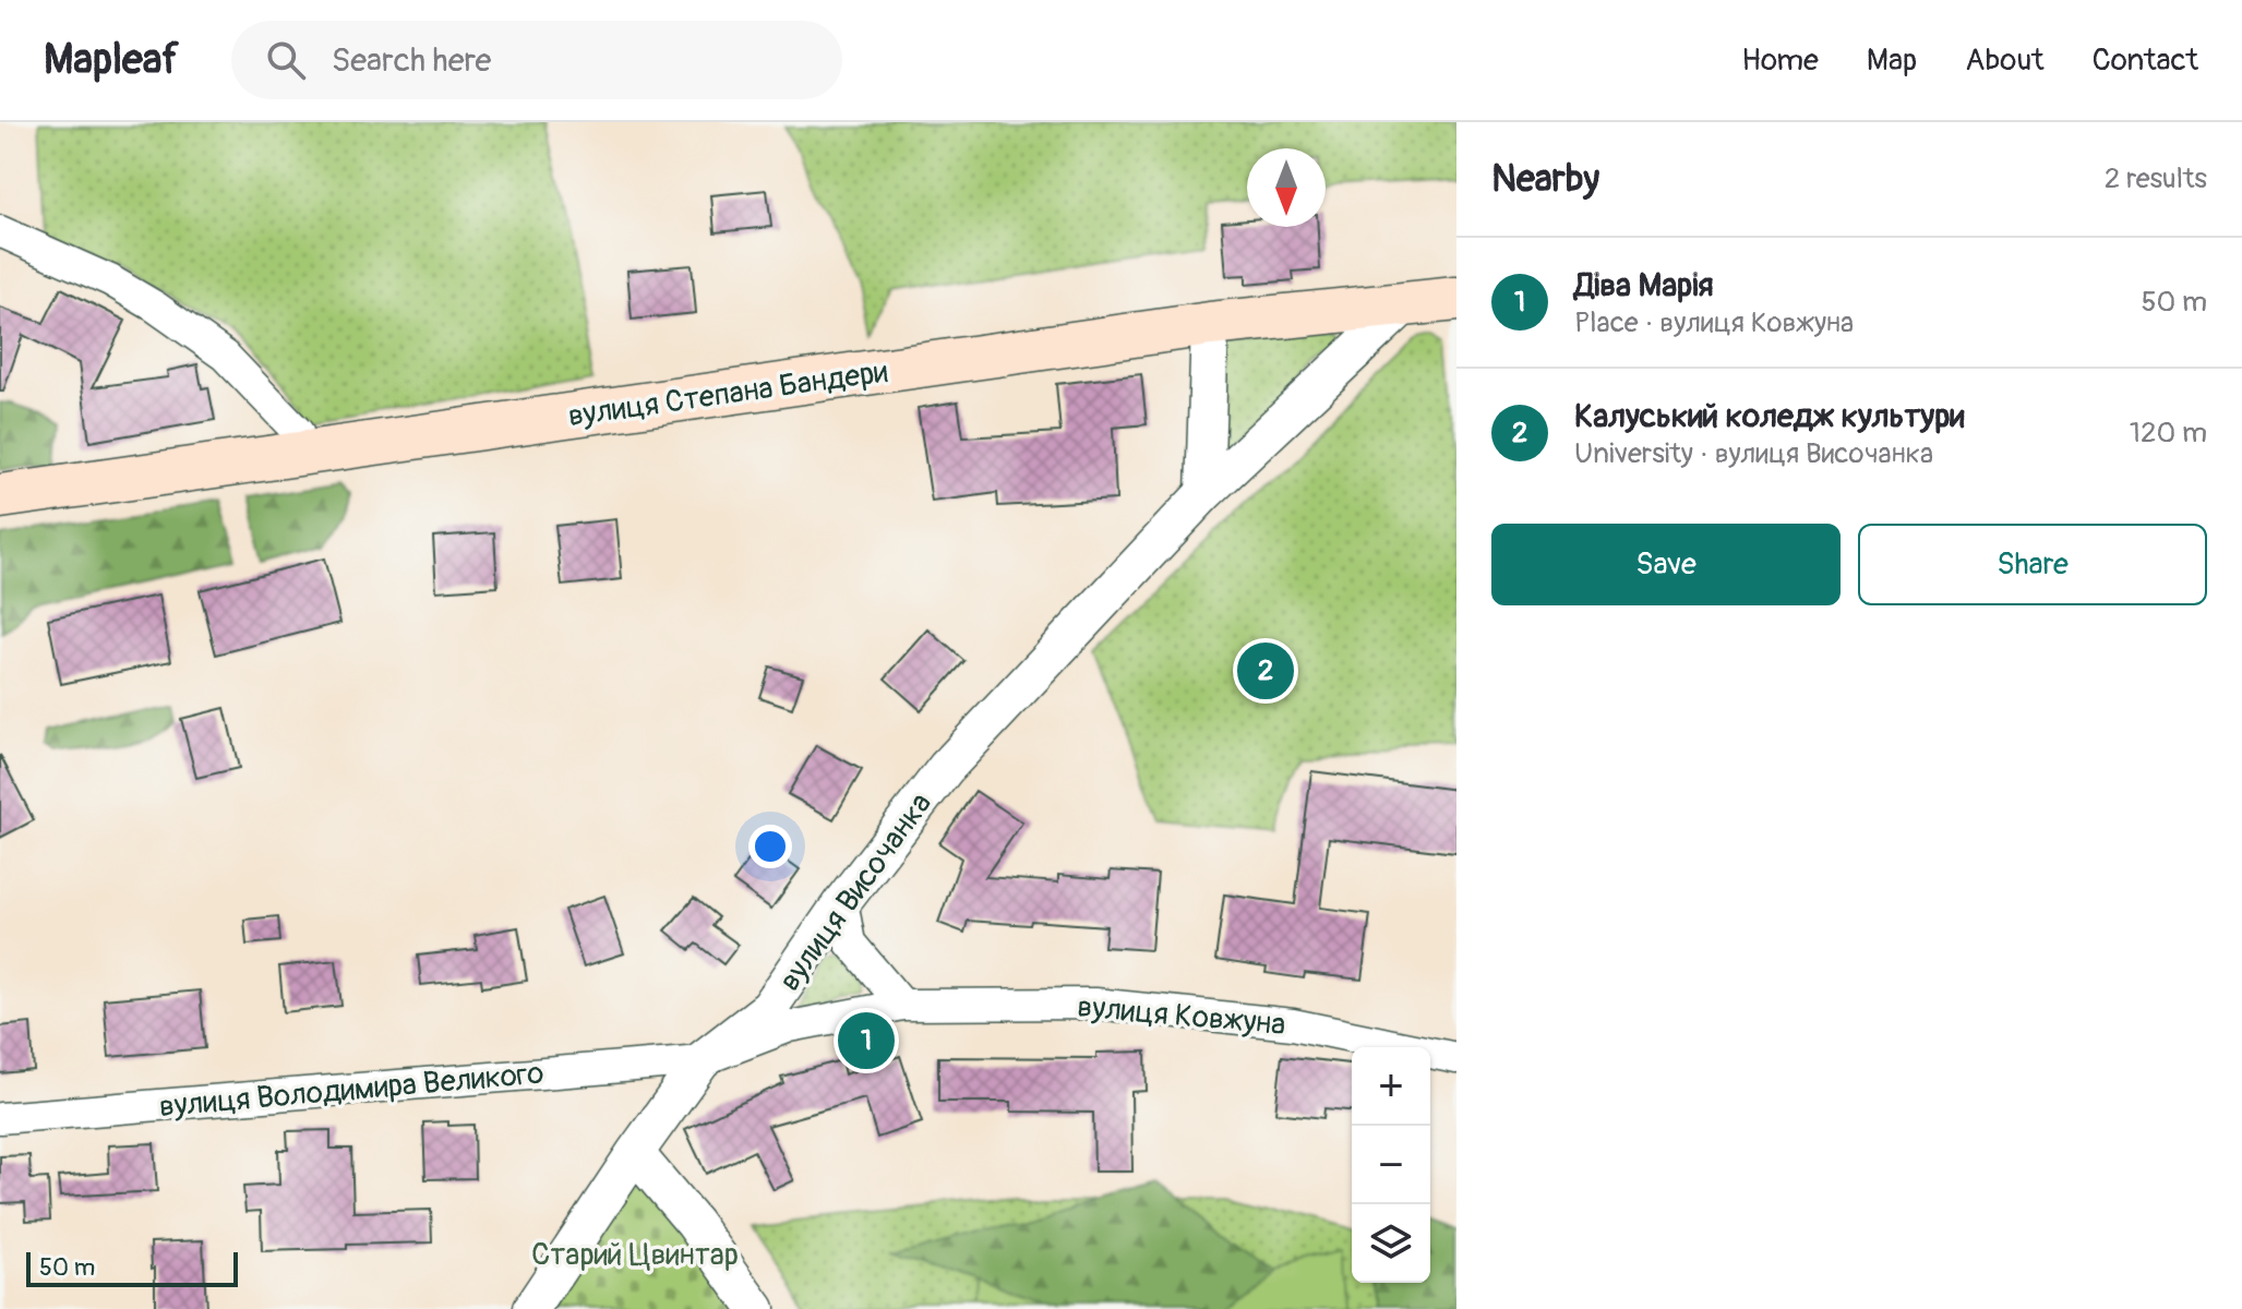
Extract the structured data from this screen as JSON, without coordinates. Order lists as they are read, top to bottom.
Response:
{
  "streets": {
    "main road": ["вулиця Степана Бандери"],
    "street": ["вулиця Височанка", "вулиця Ковжуна", "вулиця Володимира Великого"]
  },
  "crossings": [
    ["вулиця Степана Бандери", "вулиця Височанка"],
    ["вулиця Височанка", "вулиця Ковжуна"],
    ["вулиця Височанка", "вулиця Володимира Великого"],
    ["вулиця Ковжуна", "вулиця Володимира Великого"]
  ],
  "parks": ["Старий Цвинтар"],
  "scale_bar": "50 m",
  "north": "bottom",
  "page": {
    "header": "Mapleaf",
    "search": "Search here",
    "nav": [
      "Home",
      "Map",
      "About",
      "Contact"
    ],
    "heading": ["Nearby", "2 results"],
    "list": [
      {
        "mark": "1",
        "name": "Діва Марія",
        "note": "Place · вулиця Ковжуна",
        "value": "50 m"
      },
      {
        "mark": "2",
        "name": "Калуський коледж культури",
        "note": "University · вулиця Височанка",
        "value": "120 m"
      }
    ],
    "buttons": ["Save", "Share"],
    "pins": ["2", "1"],
    "map_buttons": ["+", "−"],
    "scale": "50 m"
  }
}
